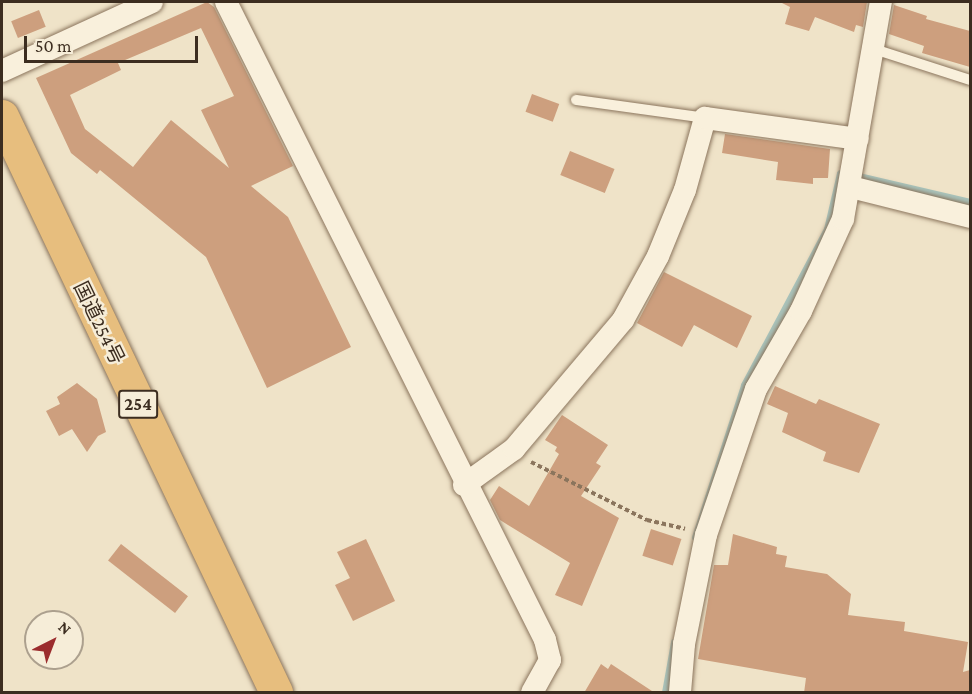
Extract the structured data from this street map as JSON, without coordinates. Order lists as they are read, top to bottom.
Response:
{
  "streets": {
    "highway": ["国道254号", "254"]
  },
  "scale_bar": "50 m",
  "north": "top right"
}
